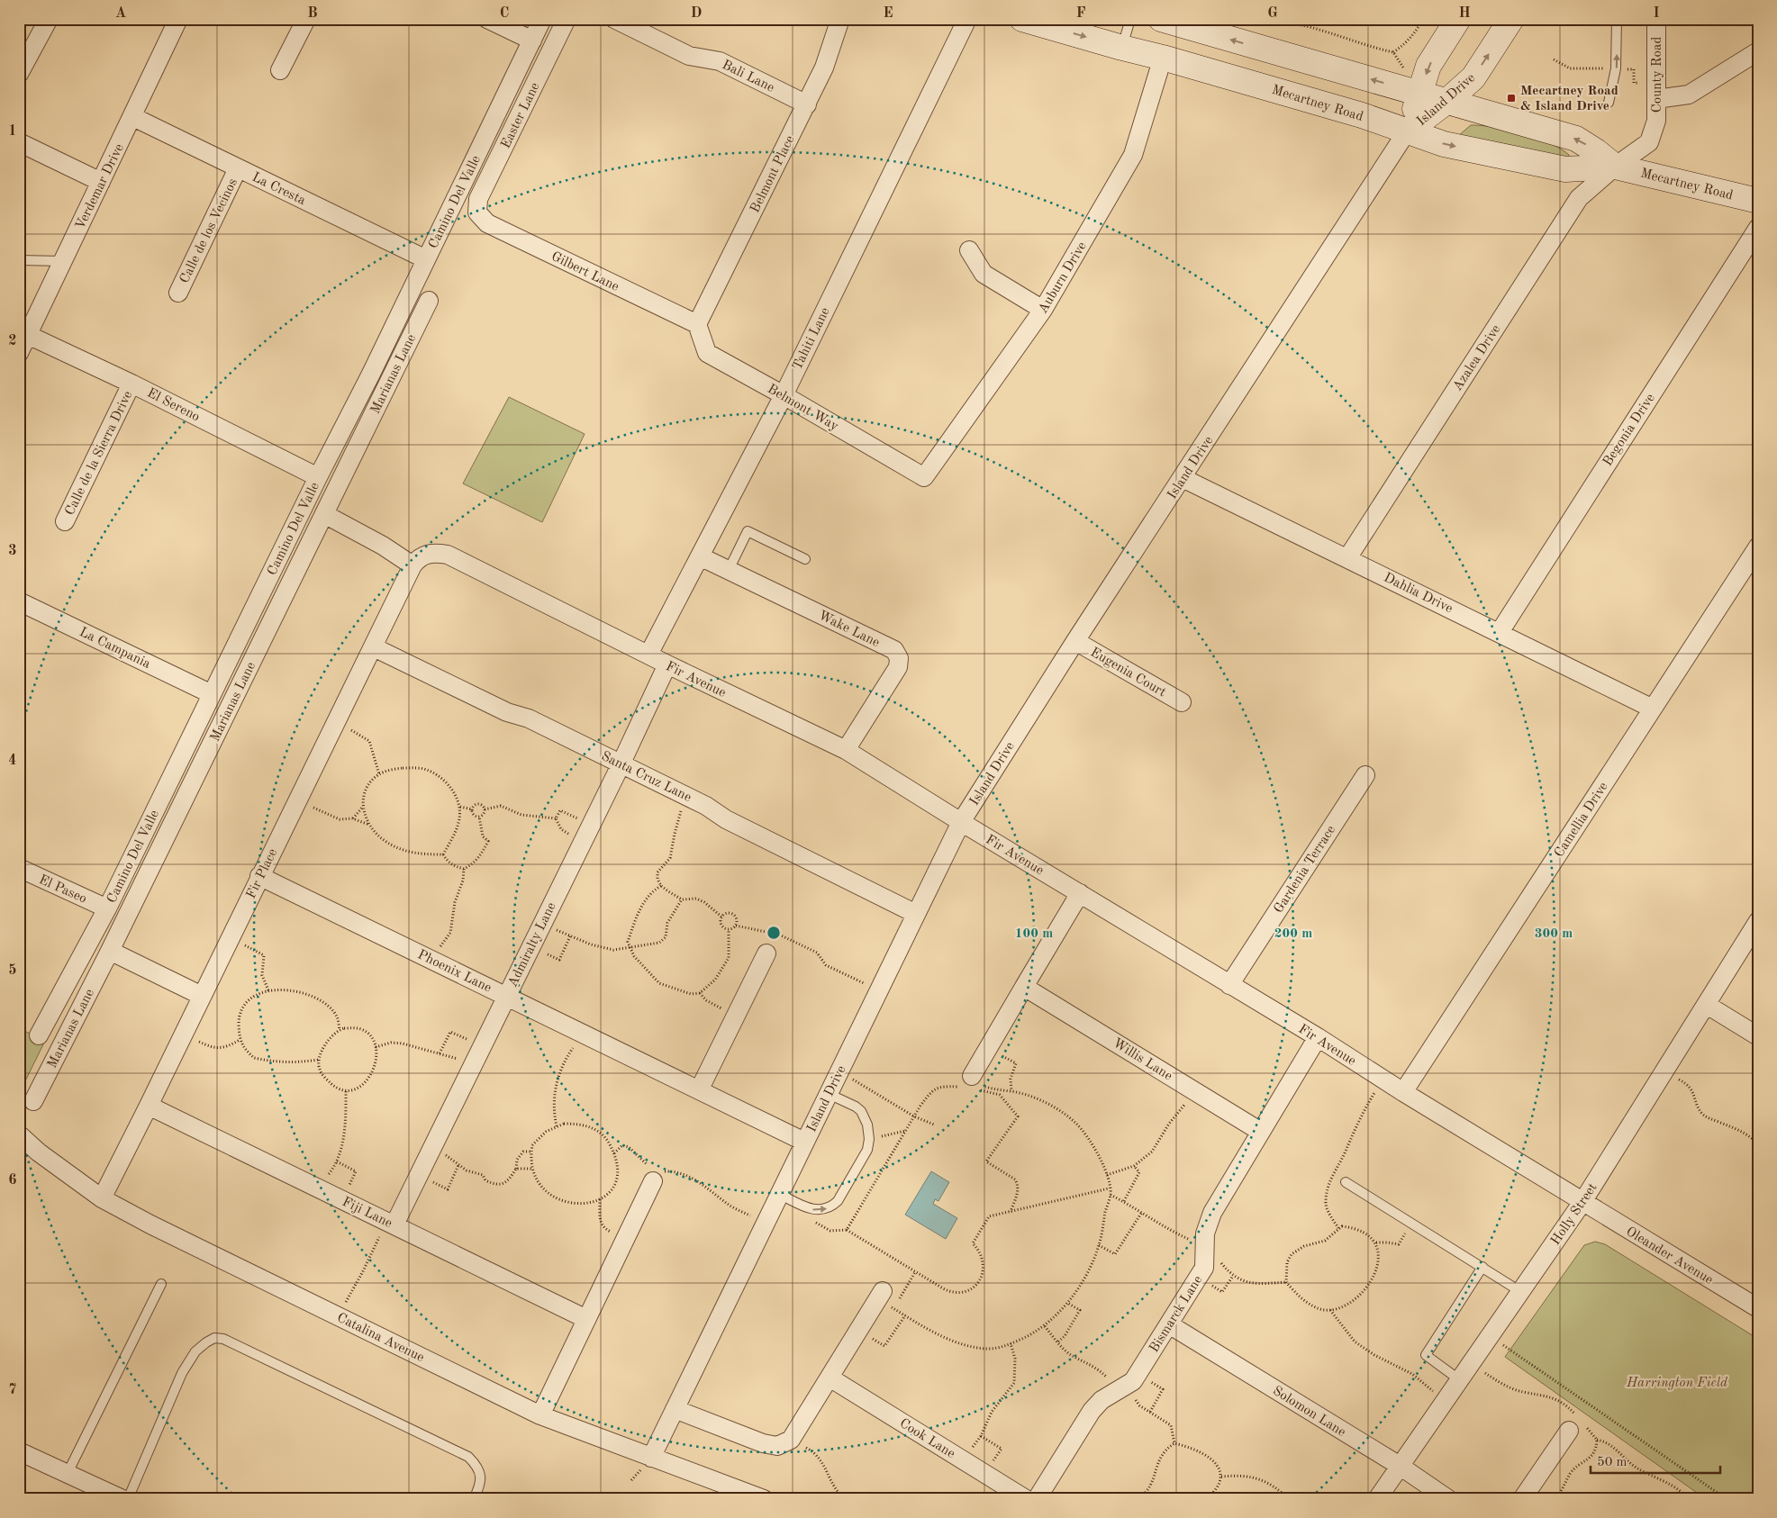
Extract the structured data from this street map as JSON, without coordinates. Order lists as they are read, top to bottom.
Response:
{
  "streets": {
    "main road": ["Island Drive", "Mecartney Road"],
    "street": [
      "County Road",
      "Bali Lane",
      "Easter Lane",
      "Belmont Place",
      "Verdemar Drive",
      "La Cresta",
      "Camino Del Valle",
      "Calle de los Vecinos",
      "Gilbert Lane",
      "Auburn Drive",
      "Tahiti Lane",
      "Azalea Drive",
      "Marianas Lane",
      "El Sereno",
      "Belmont Way",
      "Begonia Drive",
      "Calle de la Sierra Drive",
      "Dahlia Drive",
      "Wake Lane",
      "La Campania",
      "Eugenia Court",
      "Fir Avenue",
      "Santa Cruz Lane",
      "Camellia Drive",
      "Gardenia Terrace",
      "Fir Place",
      "El Paseo",
      "Admiralty Lane",
      "Phoenix Lane",
      "Willis Lane",
      "Fiji Lane",
      "Holly Street",
      "Oleander Avenue",
      "Bismarck Lane",
      "Catalina Avenue",
      "Solomon Lane",
      "Cook Lane"
    ]
  },
  "crossings": [
    ["County Road", "Mecartney Road"],
    ["County Road", "Azalea Drive"],
    ["Bali Lane", "Belmont Place"],
    ["Island Drive", "Mecartney Road"],
    ["Island Drive", "Dahlia Drive"],
    ["Island Drive", "Eugenia Court"],
    ["Island Drive", "Fir Avenue"],
    ["Island Drive", "Santa Cruz Lane"],
    ["Island Drive", "Phoenix Lane"],
    ["Island Drive", "Catalina Avenue"],
    ["Mecartney Road", "Auburn Drive"],
    ["Mecartney Road", "Azalea Drive"],
    ["Easter Lane", "Gilbert Lane"],
    ["Belmont Place", "Gilbert Lane"],
    ["Belmont Place", "Belmont Way"],
    ["Verdemar Drive", "La Cresta"],
    ["Verdemar Drive", "El Sereno"],
    ["La Cresta", "Camino Del Valle"],
    ["La Cresta", "Calle de los Vecinos"],
    ["Camino Del Valle", "El Sereno"],
    ["Camino Del Valle", "La Campania"],
    ["Camino Del Valle", "El Paseo"],
    ["Gilbert Lane", "Belmont Way"],
    ["Auburn Drive", "Belmont Way"],
    ["Tahiti Lane", "Belmont Way"],
    ["Tahiti Lane", "Wake Lane"],
    ["Tahiti Lane", "Fir Avenue"],
    ["Azalea Drive", "Dahlia Drive"],
    ["El Sereno", "Calle de la Sierra Drive"],
    ["Begonia Drive", "Dahlia Drive"],
    ["Dahlia Drive", "Camellia Drive"],
    ["Wake Lane", "Fir Avenue"],
    ["Fir Avenue", "Camellia Drive"],
    ["Fir Avenue", "Gardenia Terrace"],
    ["Fir Avenue", "Fir Place"],
    ["Fir Avenue", "Admiralty Lane"],
    ["Fir Avenue", "Holly Street"],
    ["Fir Avenue", "Oleander Avenue"],
    ["Fir Avenue", "Bismarck Lane"],
    ["Santa Cruz Lane", "Fir Place"],
    ["Santa Cruz Lane", "Admiralty Lane"],
    ["Fir Place", "Phoenix Lane"],
    ["Fir Place", "Fiji Lane"],
    ["Fir Place", "Catalina Avenue"],
    ["Admiralty Lane", "Phoenix Lane"],
    ["Admiralty Lane", "Fiji Lane"],
    ["Willis Lane", "Bismarck Lane"],
    ["Holly Street", "Oleander Avenue"],
    ["Holly Street", "Solomon Lane"],
    ["Bismarck Lane", "Solomon Lane"]
  ],
  "parks": ["Harrington Field"],
  "places": {
    "transit": ["Mecartney Road & Island Drive"]
  },
  "scale_bar": "50 m",
  "grid": {
    "columns": [
      "A",
      "B",
      "C",
      "D",
      "E",
      "F",
      "G",
      "H",
      "I"
    ],
    "rows": [
      "1",
      "2",
      "3",
      "4",
      "5",
      "6",
      "7"
    ]
  },
  "rings": ["100 m", "200 m", "300 m"]
}
